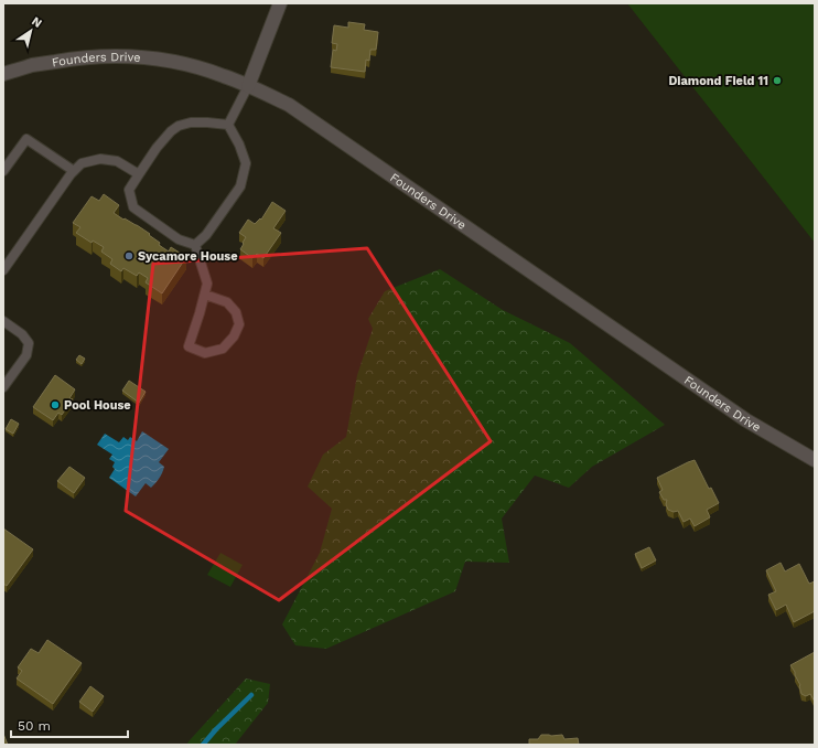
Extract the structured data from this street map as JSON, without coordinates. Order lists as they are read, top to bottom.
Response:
{
  "streets": {
    "street": ["Founders Drive"]
  },
  "places": ["Diamond Field 11", "Sycamore House", "Pool House"],
  "scale_bar": "50 m",
  "north": "top right"
}
